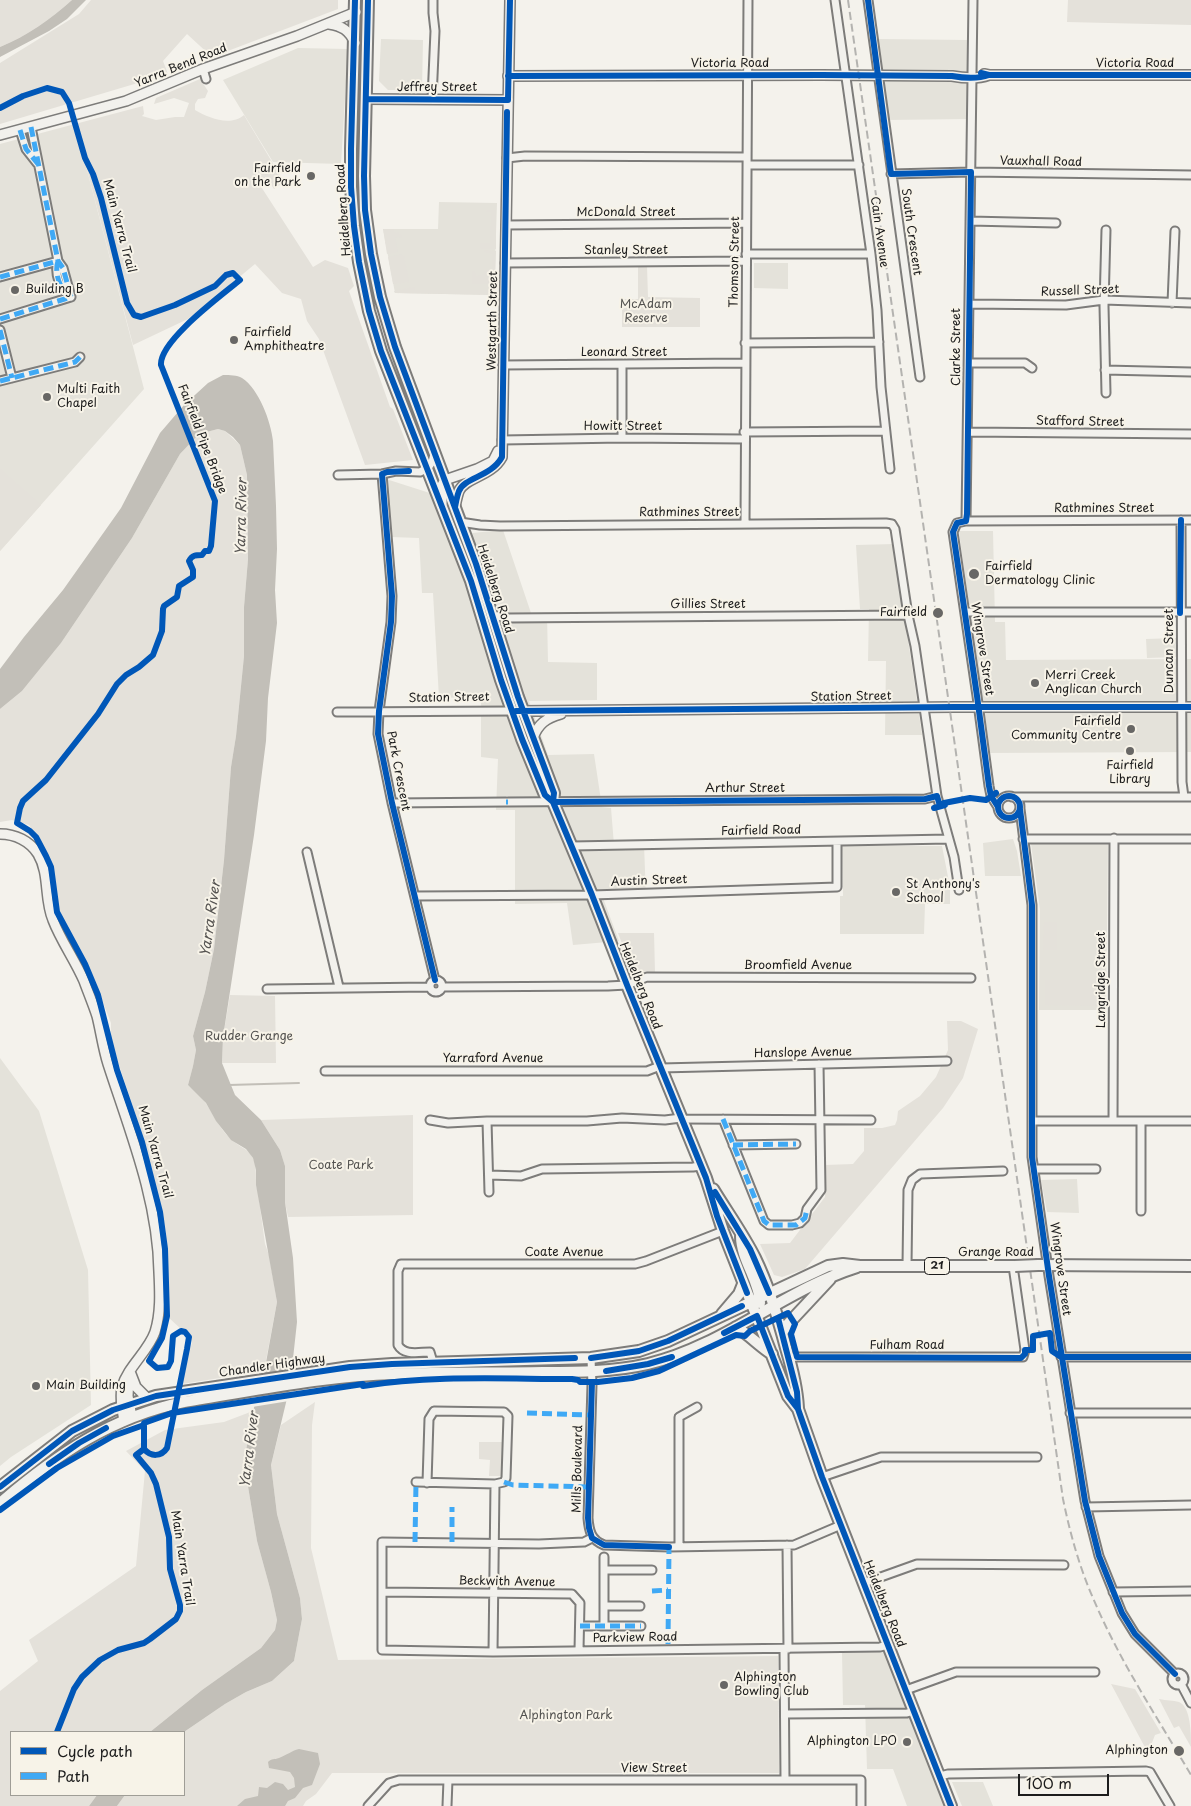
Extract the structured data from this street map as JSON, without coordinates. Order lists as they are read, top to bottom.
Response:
{
  "streets": {
    "main road": [
      "Victoria Road",
      "Yarra Bend Road",
      "Jeffrey Street",
      "Heidelberg Road",
      "Westgarth Street",
      "Station Street",
      "Grange Road",
      "21",
      "Chandler Highway"
    ],
    "street": [
      "Vauxhall Road",
      "McDonald Street",
      "Cain Avenue",
      "South Crescent",
      "Stanley Street",
      "Thomson Street",
      "Russell Street",
      "Clarke Street",
      "Leonard Street",
      "Stafford Street",
      "Howitt Street",
      "Rathmines Street",
      "Gillies Street",
      "Wingrove Street",
      "Duncan Street",
      "Park Crescent",
      "Arthur Street",
      "Fairfield Road",
      "Austin Street",
      "Broomfield Avenue",
      "Langridge Street",
      "Hanslope Avenue",
      "Yarraford Avenue",
      "Coate Avenue",
      "Fulham Road",
      "Mills Boulevard",
      "Beckwith Avenue",
      "Parkview Road",
      "View Street"
    ],
    "cycle path": ["Main Yarra Trail"]
  },
  "crossings": [
    ["Victoria Road", "Cain Avenue"],
    ["Victoria Road", "South Crescent"],
    ["Victoria Road", "Thomson Street"],
    ["Victoria Road", "Westgarth Street"],
    ["Victoria Road", "Clarke Street"],
    ["Yarra Bend Road", "Heidelberg Road"],
    ["Jeffrey Street", "Heidelberg Road"],
    ["Jeffrey Street", "Westgarth Street"],
    ["Vauxhall Road", "South Crescent"],
    ["Vauxhall Road", "Clarke Street"],
    ["Heidelberg Road", "Rathmines Street"],
    ["Heidelberg Road", "Gillies Street"],
    ["Heidelberg Road", "Station Street"],
    ["Heidelberg Road", "Arthur Street"],
    ["Heidelberg Road", "Fairfield Road"],
    ["Heidelberg Road", "Austin Street"],
    ["Heidelberg Road", "Broomfield Avenue"],
    ["Heidelberg Road", "Hanslope Avenue"],
    ["Heidelberg Road", "Yarraford Avenue"],
    ["Heidelberg Road", "Coate Avenue"],
    ["Heidelberg Road", "Grange Road"],
    ["Heidelberg Road", "Fulham Road"],
    ["Heidelberg Road", "Chandler Highway"],
    ["Heidelberg Road", "Parkview Road"],
    ["McDonald Street", "Thomson Street"],
    ["McDonald Street", "Westgarth Street"],
    ["Cain Avenue", "Stanley Street"],
    ["Cain Avenue", "Howitt Street"],
    ["Stanley Street", "Thomson Street"],
    ["Stanley Street", "Westgarth Street"],
    ["Thomson Street", "Leonard Street"],
    ["Thomson Street", "Howitt Street"],
    ["Thomson Street", "Rathmines Street"],
    ["Russell Street", "Clarke Street"],
    ["Westgarth Street", "Leonard Street"],
    ["Westgarth Street", "Howitt Street"],
    ["Clarke Street", "Stafford Street"],
    ["Clarke Street", "Rathmines Street"],
    ["Rathmines Street", "Gillies Street"],
    ["Rathmines Street", "Wingrove Street"],
    ["Rathmines Street", "Duncan Street"],
    ["Wingrove Street", "Station Street"],
    ["Wingrove Street", "Grange Road"],
    ["Duncan Street", "Station Street"],
    ["Station Street", "Park Crescent"],
    ["Park Crescent", "Arthur Street"],
    ["Park Crescent", "Austin Street"],
    ["Park Crescent", "Broomfield Avenue"],
    ["Fairfield Road", "Austin Street"],
    ["Hanslope Avenue", "Yarraford Avenue"],
    ["Coate Avenue", "Chandler Highway"],
    ["Grange Road", "Fulham Road"],
    ["Grange Road", "Chandler Highway"],
    ["Chandler Highway", "Mills Boulevard"],
    ["Beckwith Avenue", "Parkview Road"]
  ],
  "water": ["Yarra River"],
  "parks": [
    "McAdam Reserve",
    "Rudder Grange",
    "Coate Park",
    "Alphington Park"
  ],
  "places": [
    "Fairfield on the Park",
    "Building B",
    "Fairfield Amphitheatre",
    "Multi Faith Chapel",
    "Fairfield Dermatology Clinic",
    "Fairfield",
    "Merri Creek Anglican Church",
    "Fairfield Community Centre",
    "Fairfield Library",
    "St Anthony's School",
    "Main Building",
    "Alphington Bowling Club",
    "Alphington LPO",
    "Alphington"
  ],
  "legend": ["Cycle path", "Path"],
  "scale_bar": "100 m"
}
